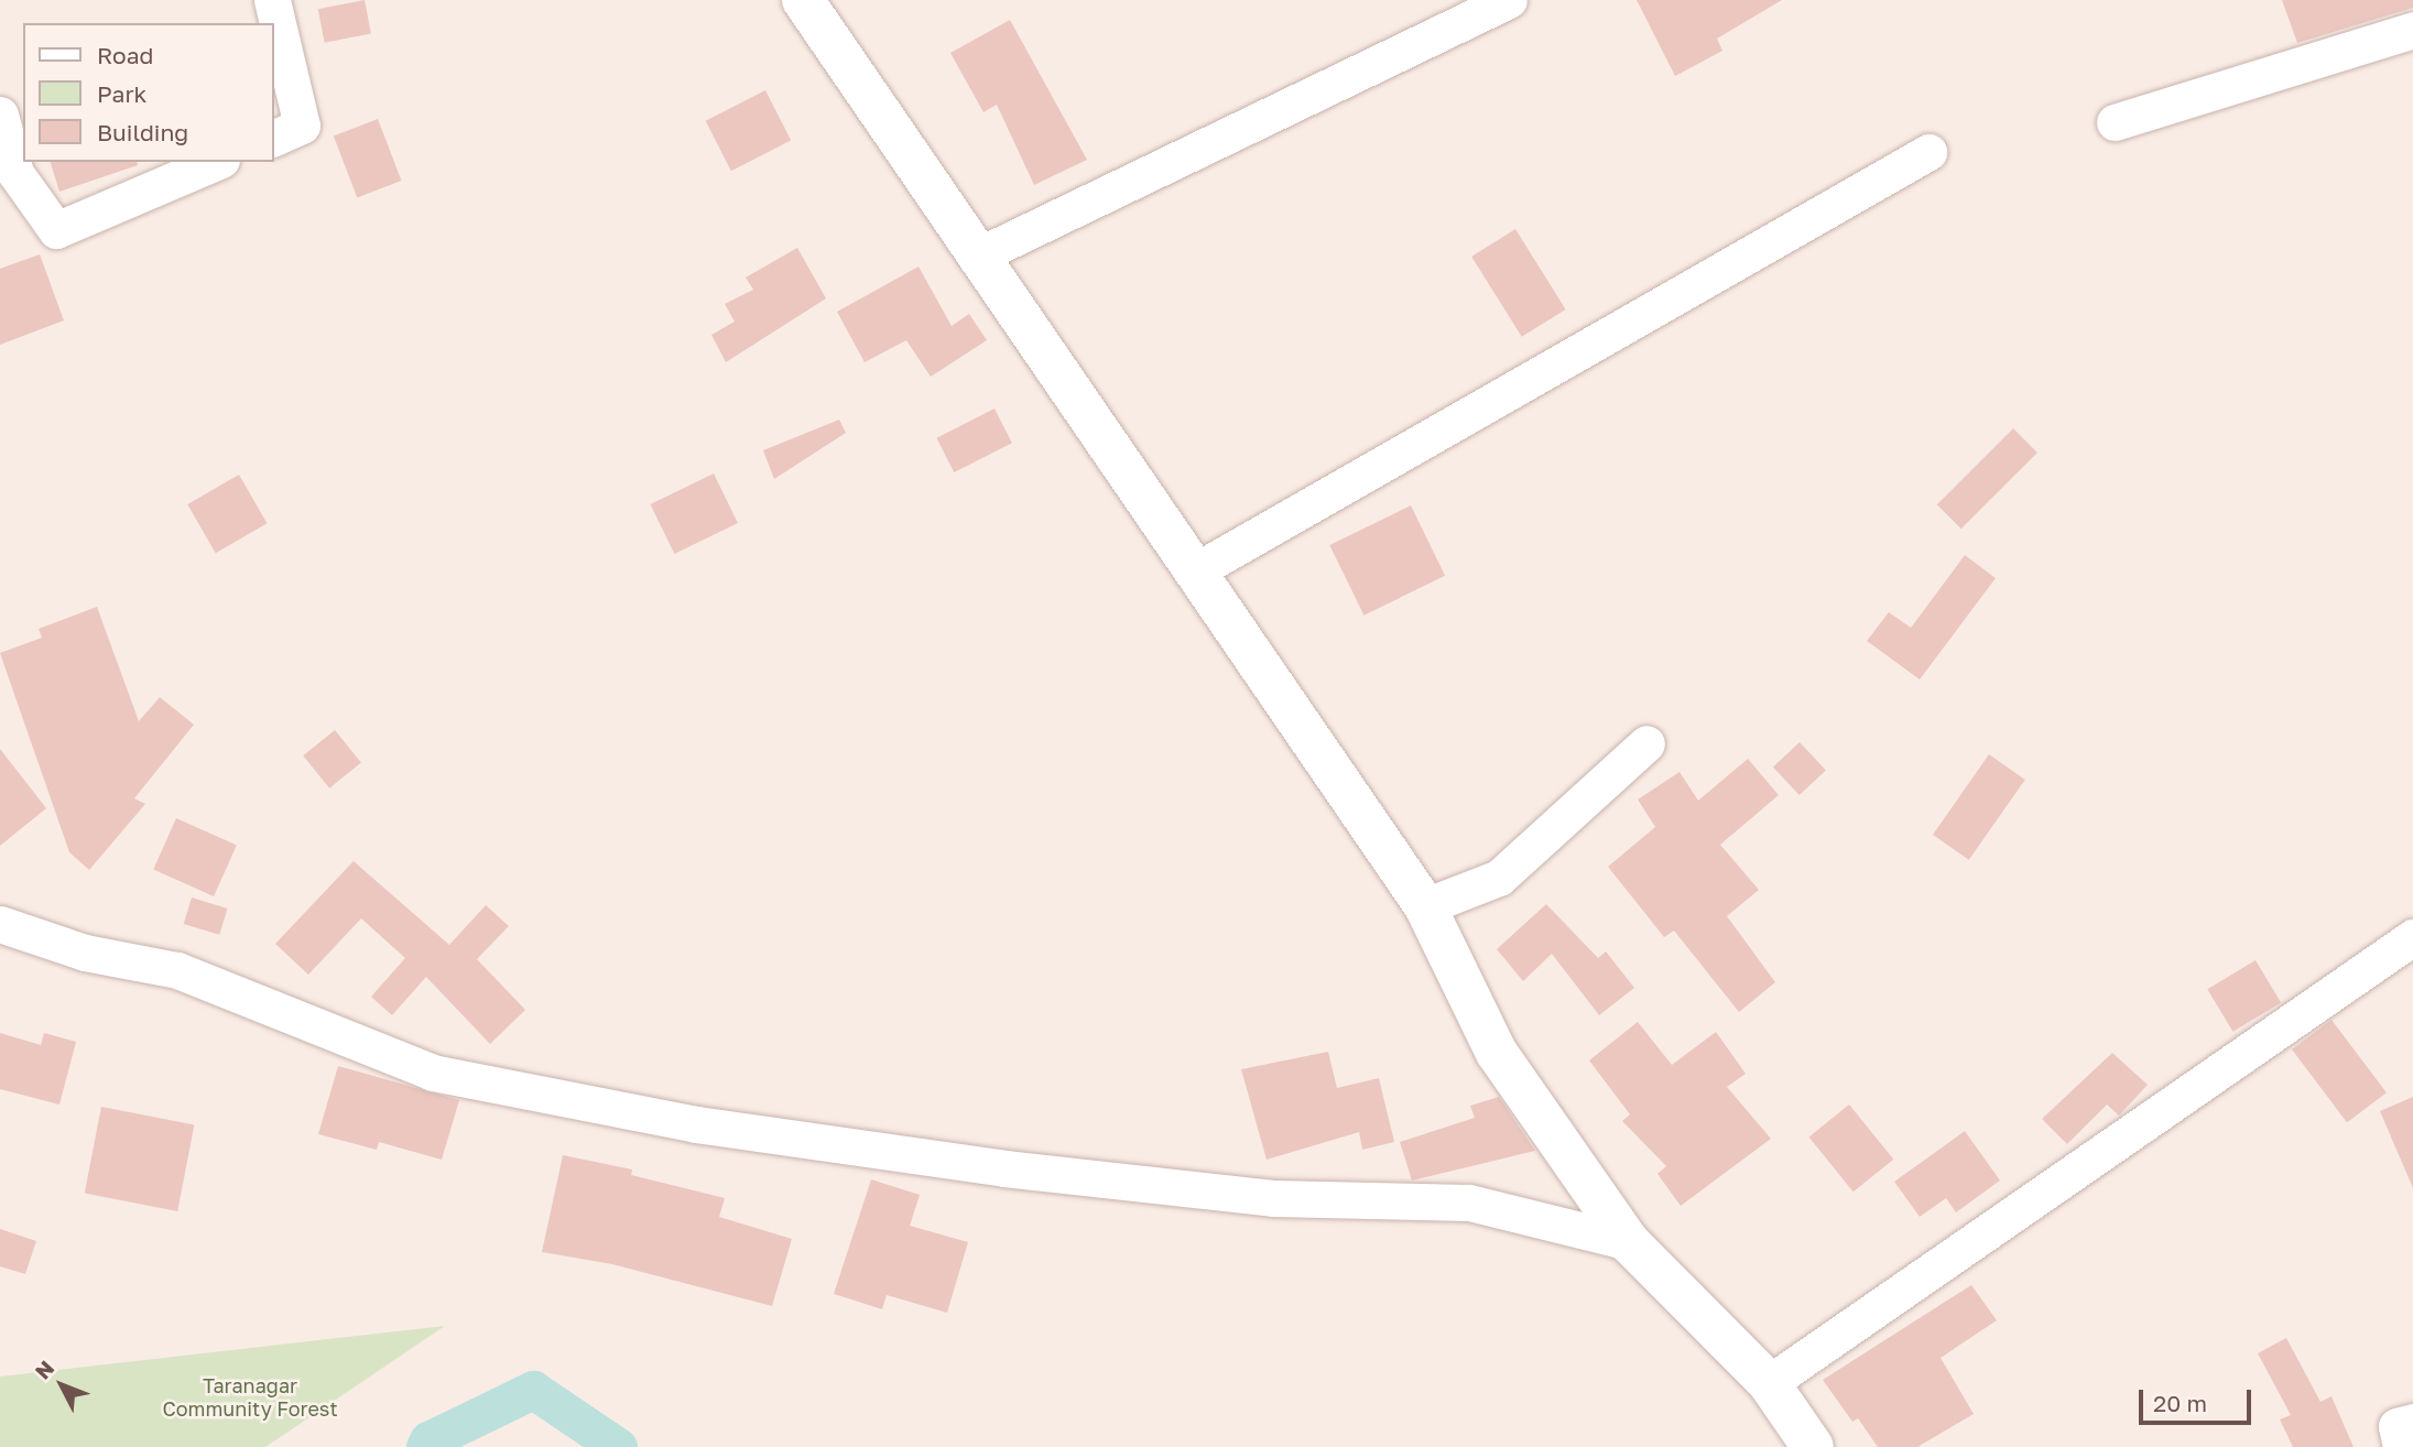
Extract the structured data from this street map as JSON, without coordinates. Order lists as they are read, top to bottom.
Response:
{
  "parks": ["Taranagar Community Forest"],
  "legend": ["Road", "Park", "Building"],
  "scale_bar": "20 m",
  "north": "top left"
}
